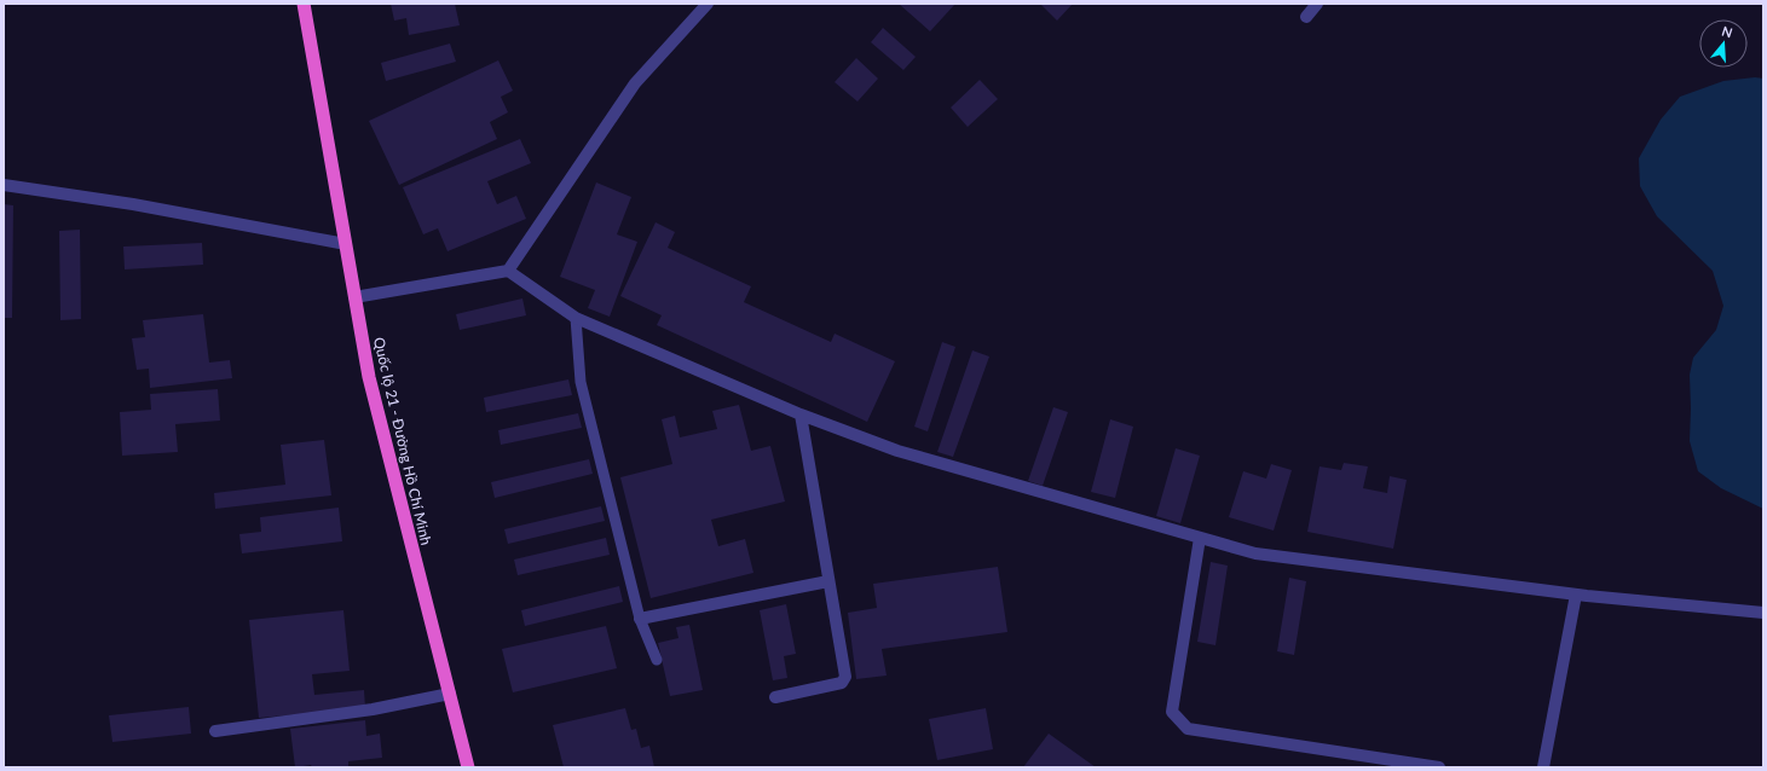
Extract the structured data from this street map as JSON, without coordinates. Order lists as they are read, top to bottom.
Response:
{
  "streets": {
    "highway": ["Quốc lộ 21 - Đường Hồ Chí Minh"]
  },
  "north": "top"
}
